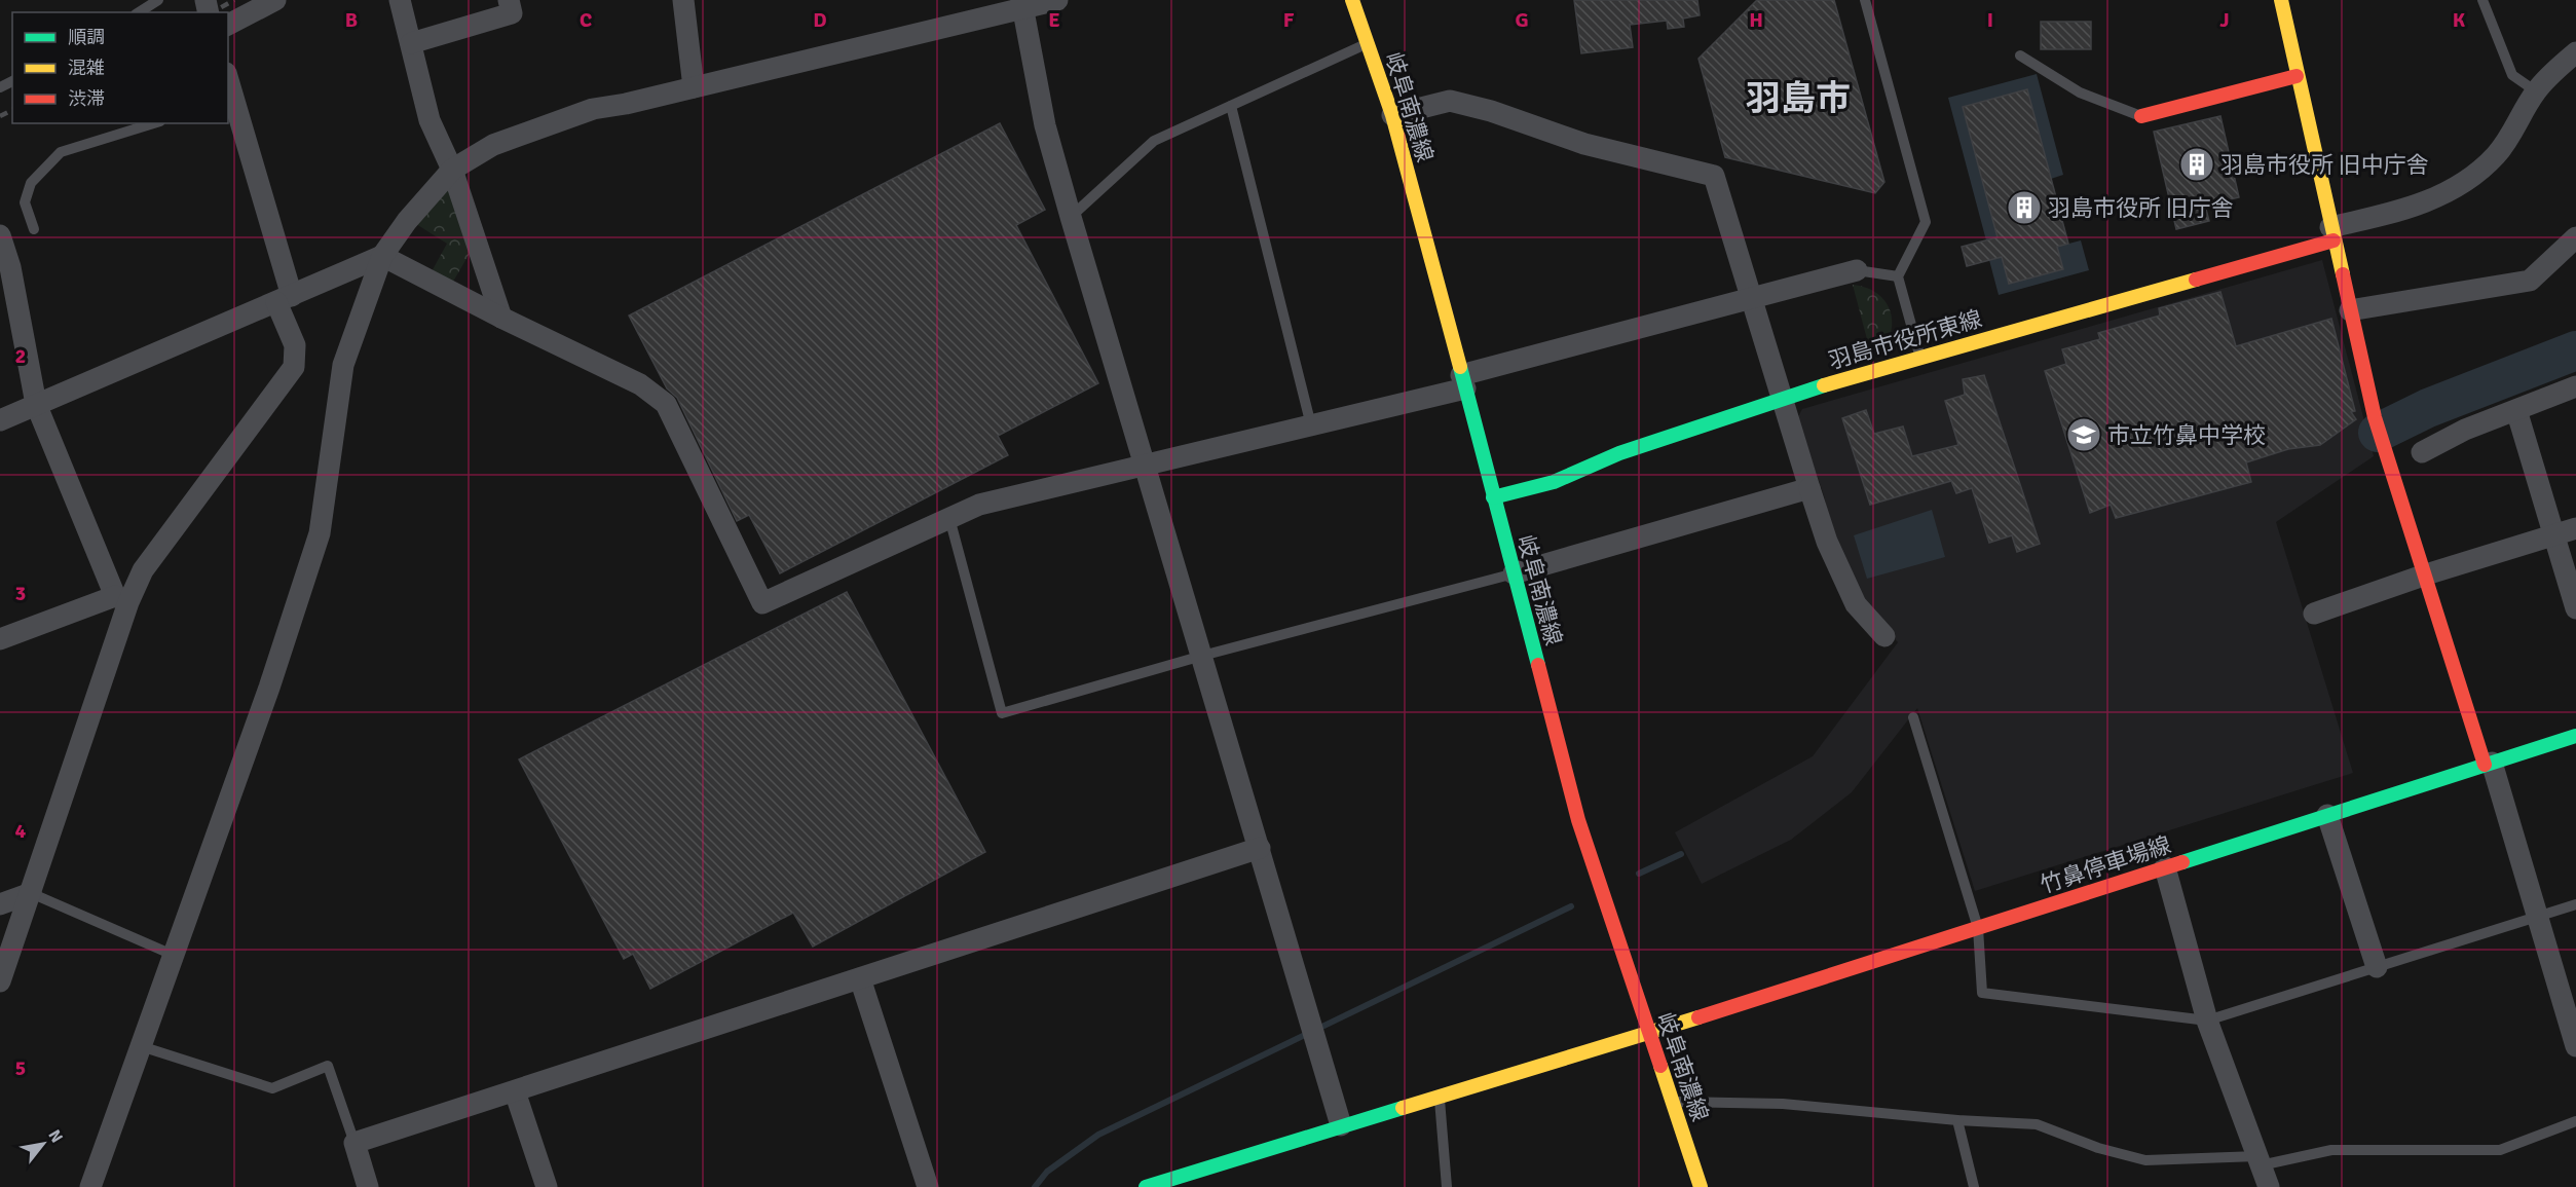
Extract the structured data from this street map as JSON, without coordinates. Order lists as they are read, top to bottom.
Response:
{
  "streets": {
    "street": ["岐阜南濃線", "羽島市役所東線", "竹鼻停車場線"]
  },
  "crossings": [
    ["岐阜南濃線", "羽島市役所東線"],
    ["岐阜南濃線", "竹鼻停車場線"]
  ],
  "districts": ["羽島市"],
  "places": {
    "building": ["羽島市役所 旧中庁舎", "羽島市役所 旧庁舎"],
    "school or university": ["市立竹鼻中学校"]
  },
  "legend": ["順調", "混雑", "渋滞"],
  "north": "top right",
  "grid": {
    "columns": [
      "B",
      "C",
      "D",
      "E",
      "F",
      "G",
      "H",
      "I",
      "J",
      "K"
    ],
    "rows": [
      "2",
      "3",
      "4",
      "5"
    ]
  }
}
